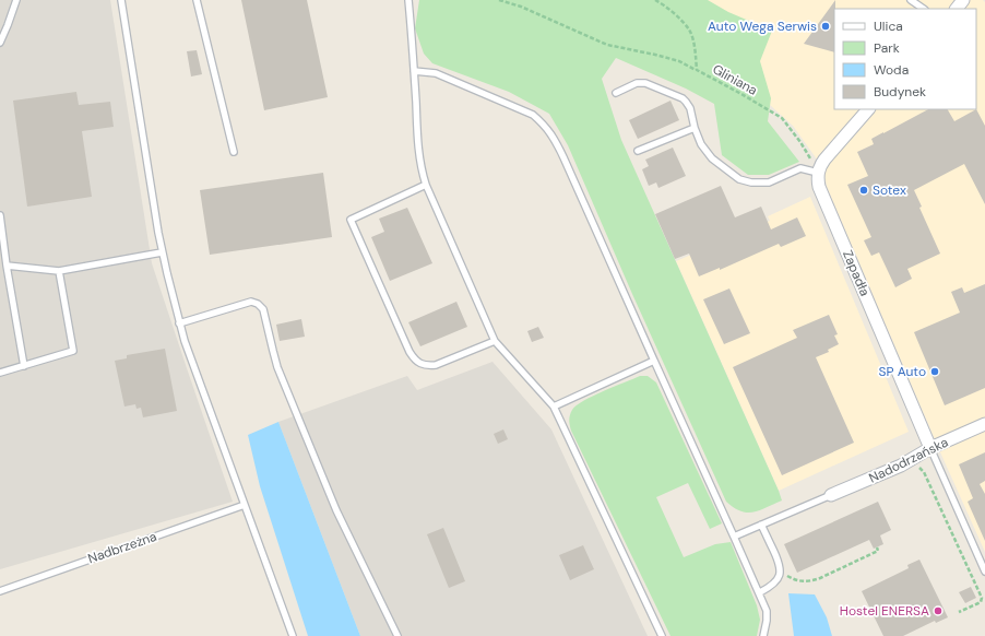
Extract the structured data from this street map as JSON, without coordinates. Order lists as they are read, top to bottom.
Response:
{
  "streets": {
    "street": ["Zapadła", "Nadodrzańska"],
    "lane": ["Nadbrzeżna"],
    "path": ["Gliniana"]
  },
  "crossings": [
    ["Gliniana", "Zapadła"],
    ["Zapadła", "Nadodrzańska"]
  ],
  "places": [
    "Auto Wega Serwis",
    "Sotex",
    "SP Auto",
    "Hostel ENERSA"
  ],
  "legend": [
    "Ulica",
    "Park",
    "Woda",
    "Budynek"
  ]
}
